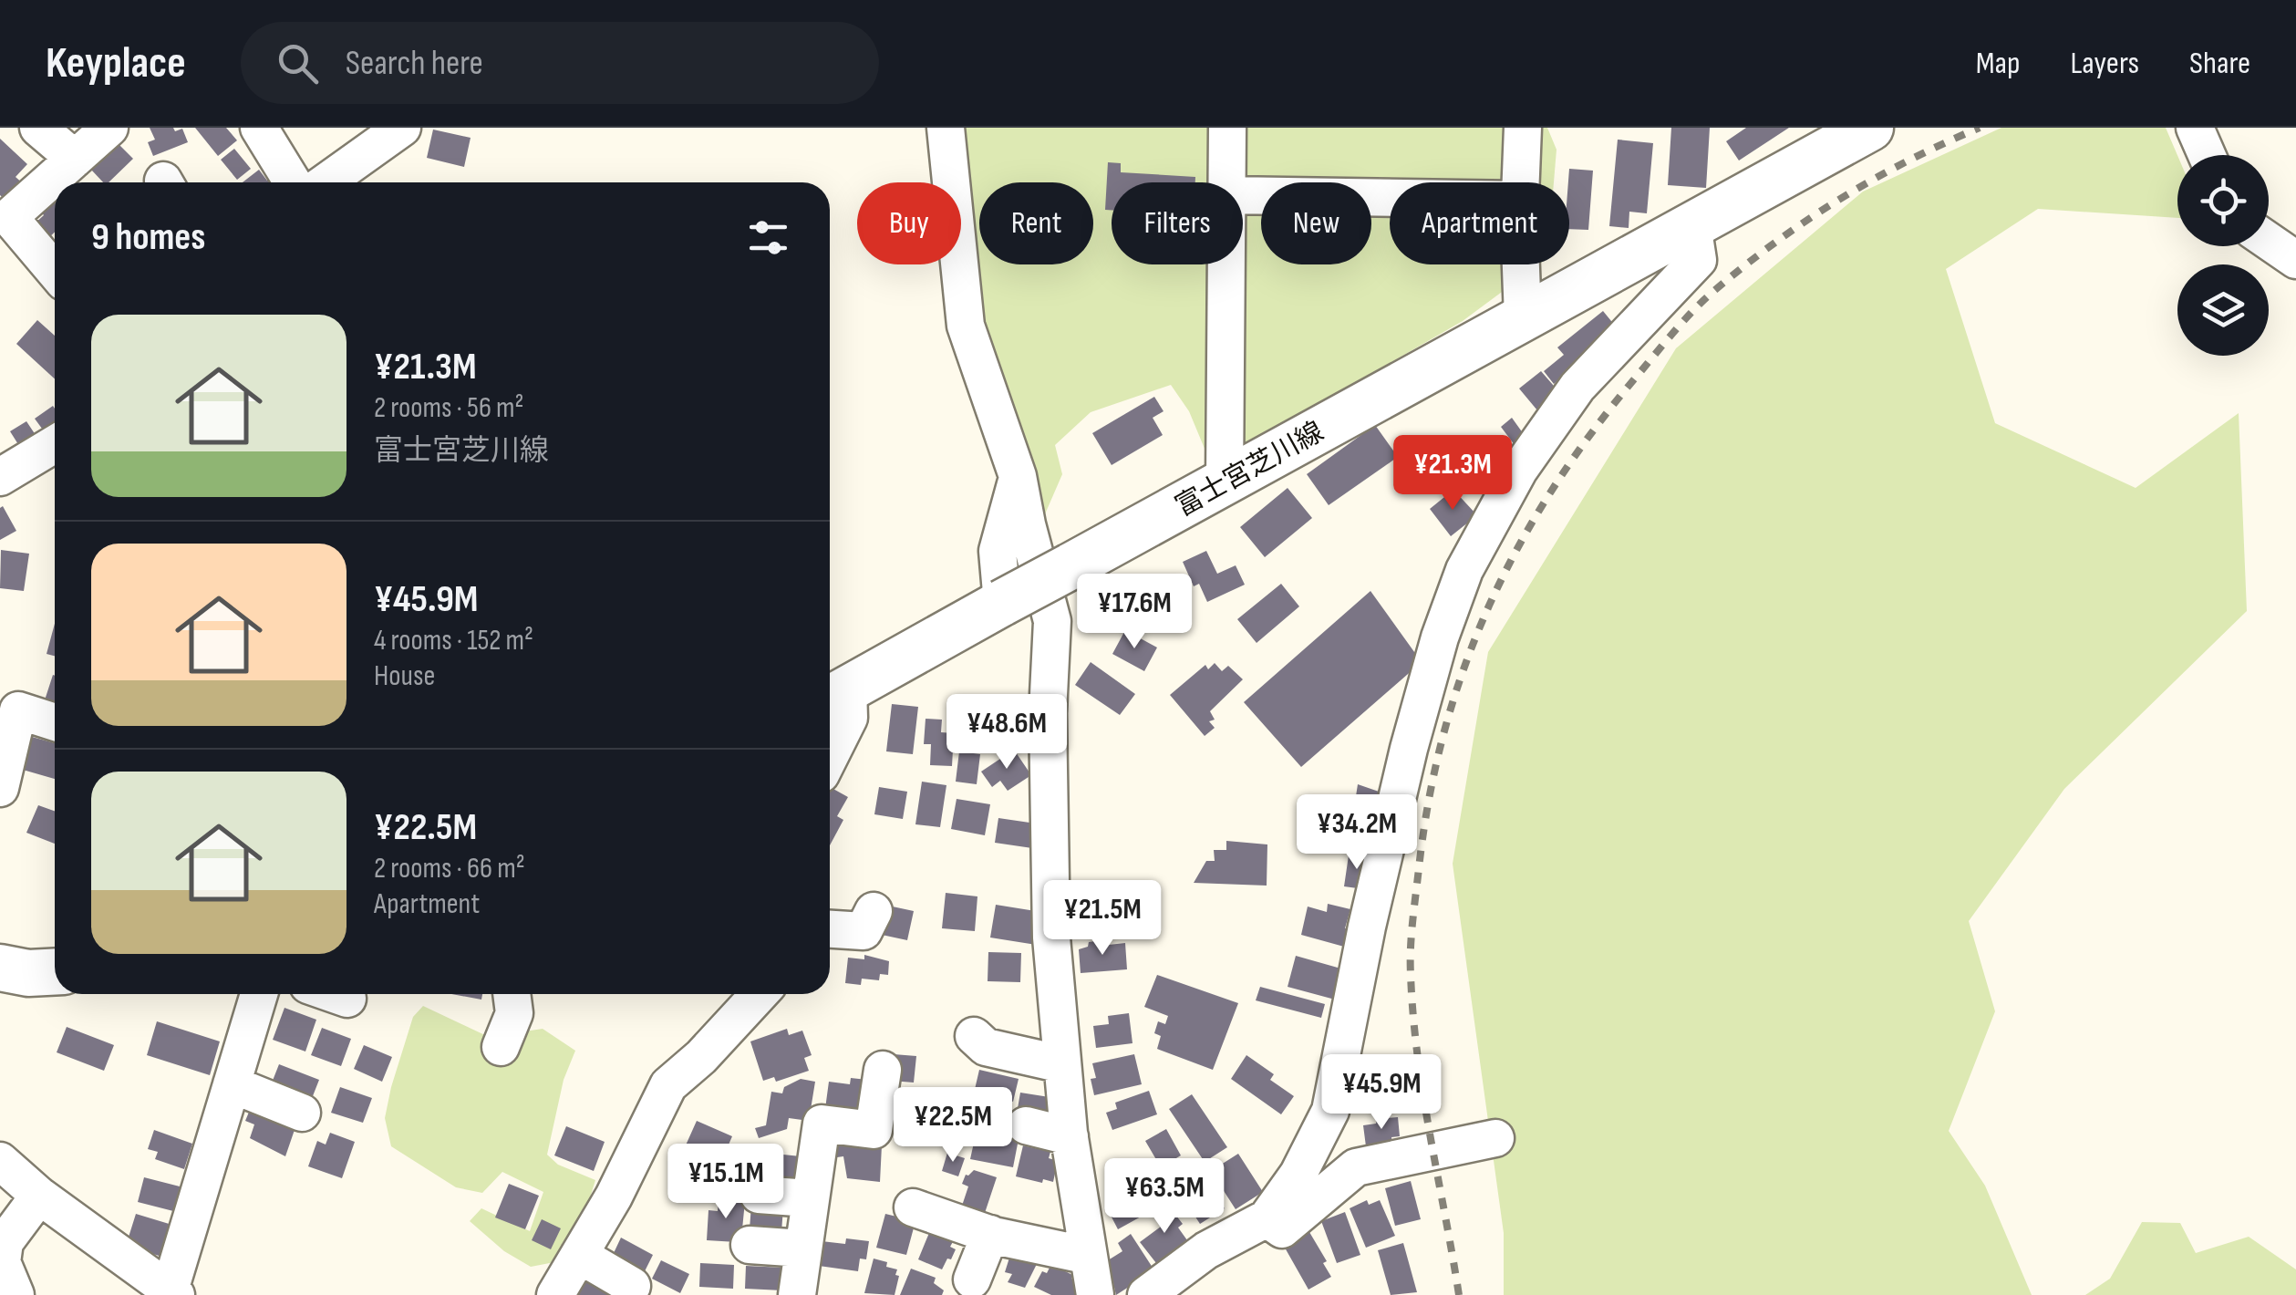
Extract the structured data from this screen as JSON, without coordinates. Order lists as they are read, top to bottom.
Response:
{
  "streets": {
    "main road": ["富士宮芝川線"]
  },
  "page": {
    "header": "Keyplace",
    "search": "Search here",
    "nav": ["Map", "Layers", "Share"],
    "chip": [
      "Buy",
      "Rent",
      "Filters",
      "New",
      "Apartment"
    ],
    "heading": "9 homes",
    "list": [
      {
        "name": "¥21.3M",
        "note": "2 rooms · 56 m² · 富士宮芝川線"
      },
      {
        "name": "¥45.9M",
        "note": "4 rooms · 152 m² · House"
      },
      {
        "name": "¥22.5M",
        "note": "2 rooms · 66 m² · Apartment"
      }
    ],
    "price": [
      "¥21.3M",
      "¥17.6M",
      "¥48.6M",
      "¥34.2M",
      "¥21.5M",
      "¥45.9M",
      "¥22.5M",
      "¥15.1M",
      "¥63.5M"
    ]
  }
}
